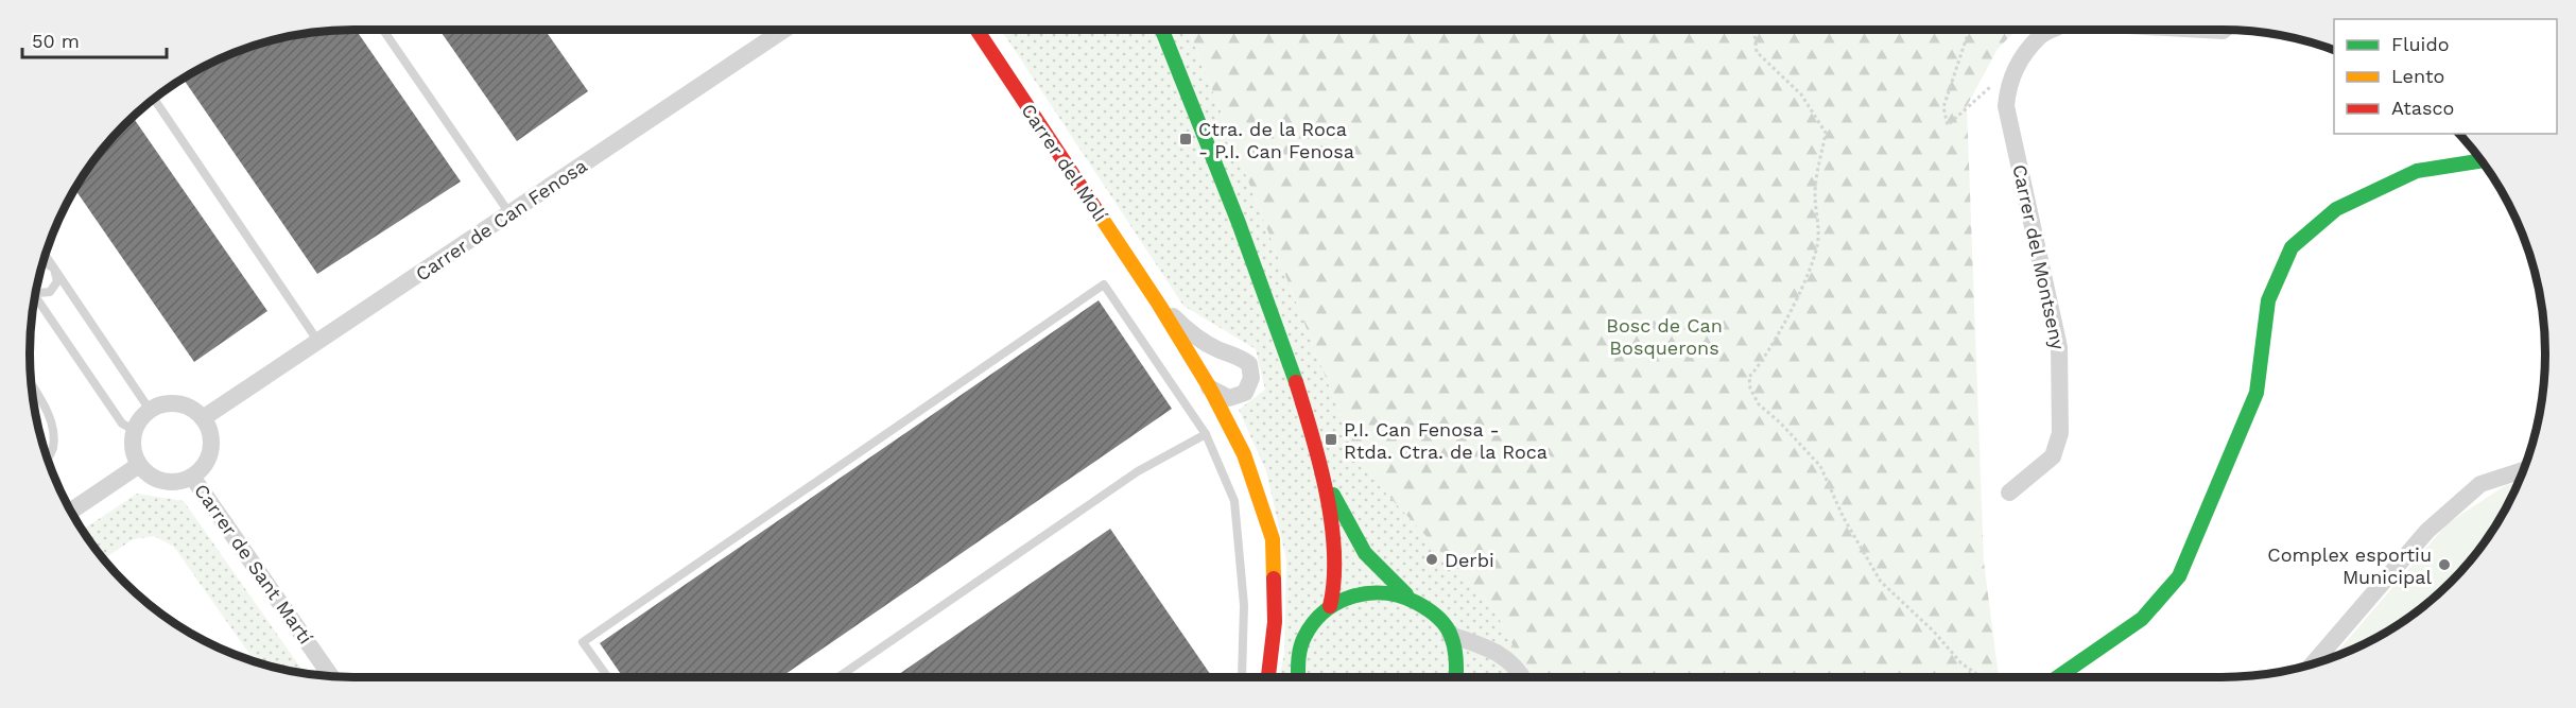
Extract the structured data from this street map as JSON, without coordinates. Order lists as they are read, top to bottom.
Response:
{
  "streets": {
    "street": [
      "Carrer del Molí",
      "Carrer de Can Fenosa",
      "Carrer del Montseny",
      "Carrer de Sant Martí"
    ]
  },
  "crossings": [
    ["Carrer de Can Fenosa", "Carrer de Sant Martí"]
  ],
  "parks": ["Bosc de Can Bosquerons"],
  "places": {
    "transit": ["Ctra. de la Roca - P.I. Can Fenosa", "P.I. Can Fenosa - Rtda. Ctra. de la Roca"],
    "other": ["Derbi", "Complex esportiu Municipal"]
  },
  "legend": ["Fluido", "Lento", "Atasco"],
  "scale_bar": "50 m"
}
